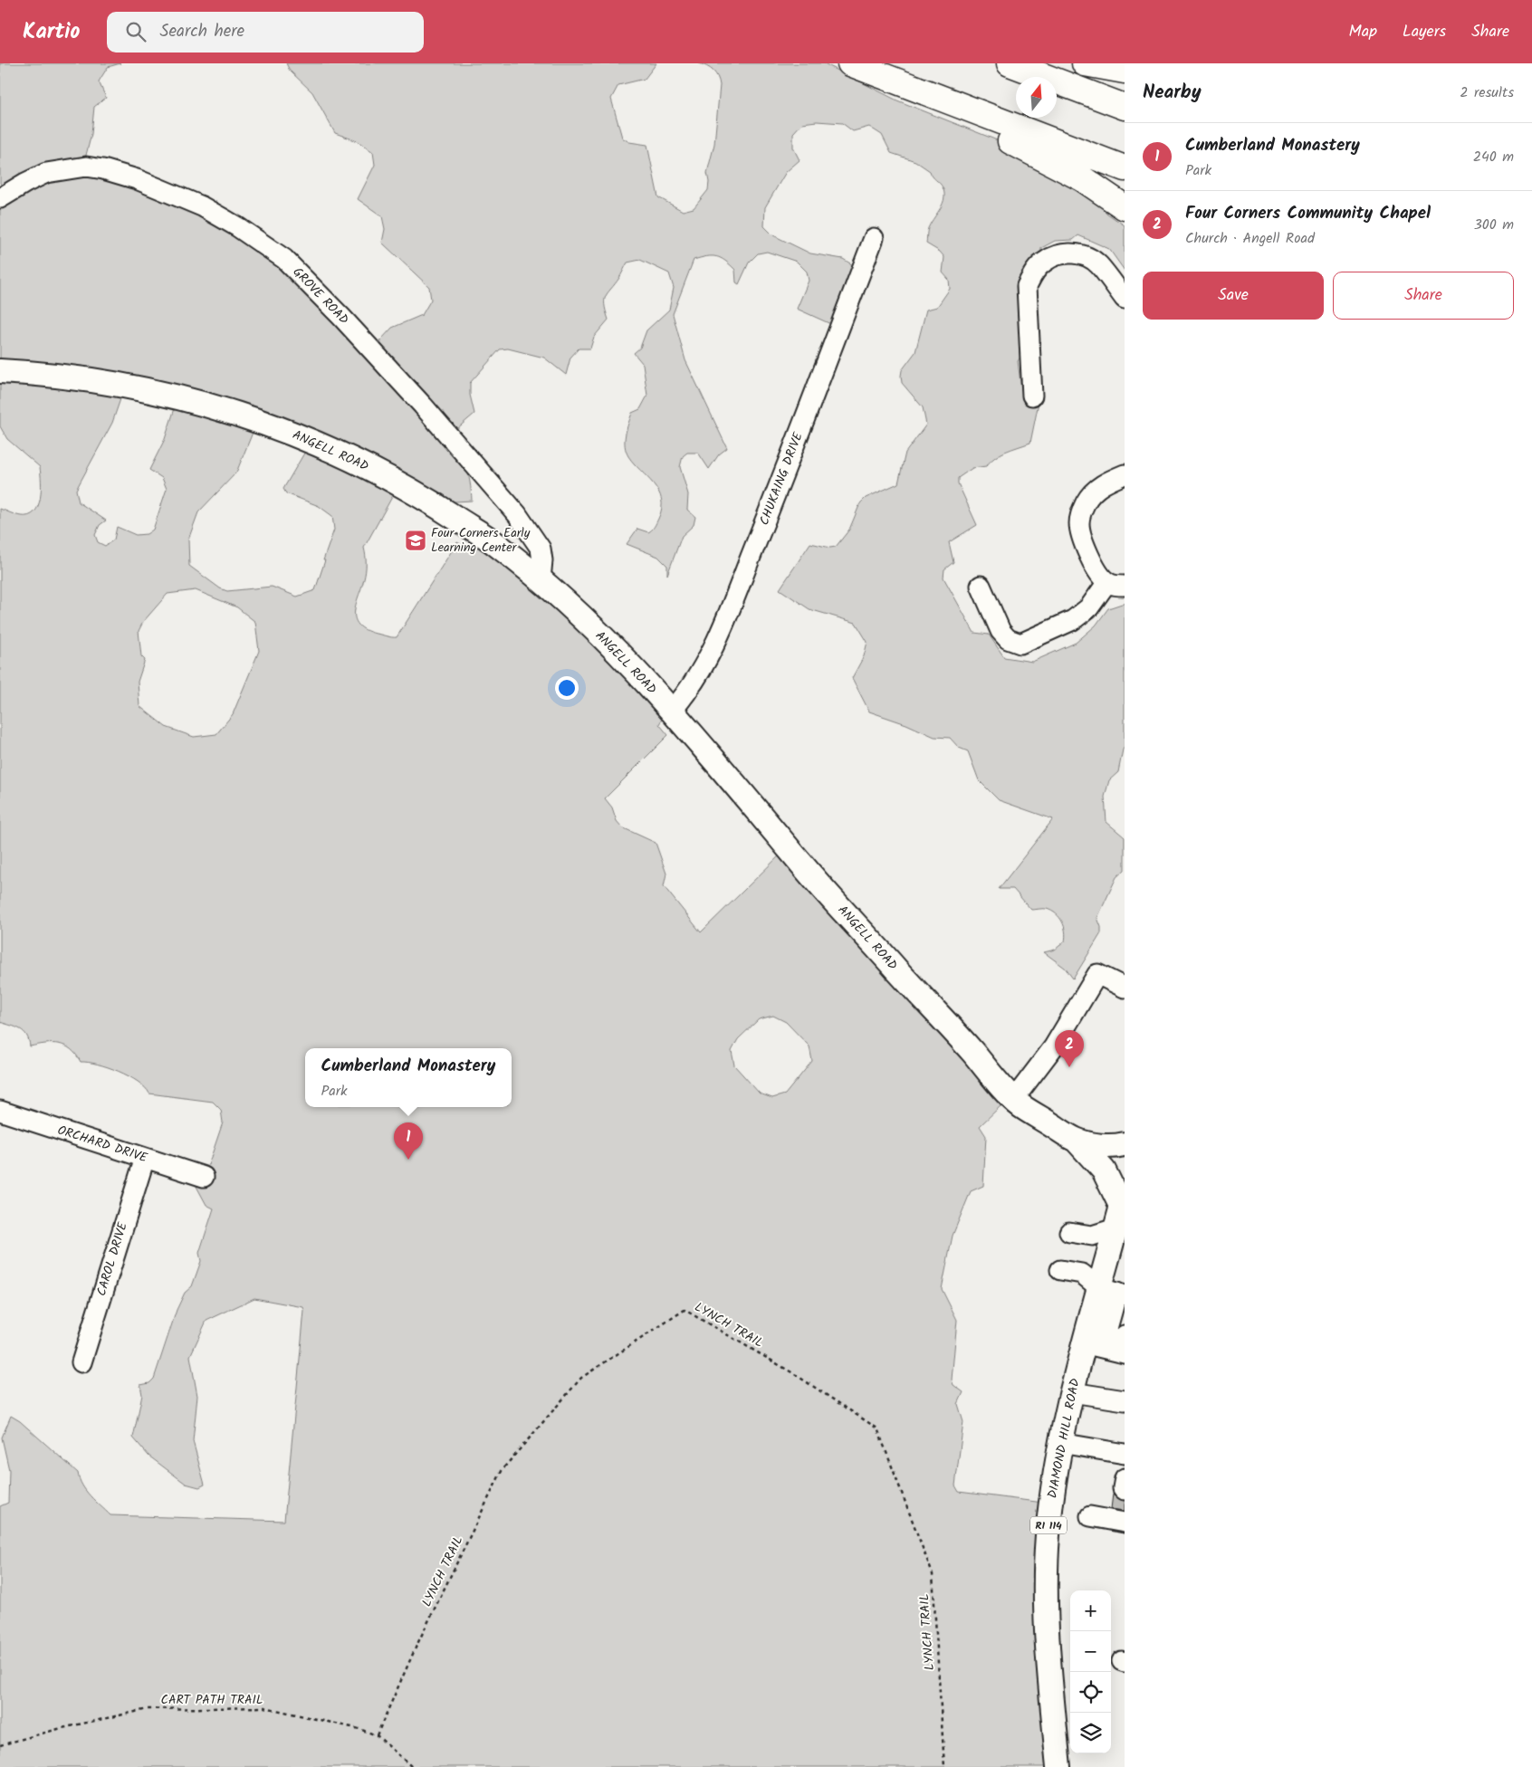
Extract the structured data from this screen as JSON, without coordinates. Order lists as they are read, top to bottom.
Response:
{
  "streets": {
    "main road": ["ANGELL ROAD", "DIAMOND HILL ROAD", "RI 114"],
    "street": [
      "GROVE ROAD",
      "CHUKAING DRIVE",
      "ORCHARD DRIVE",
      "CAROL DRIVE"
    ],
    "path": ["LYNCH TRAIL", "CART PATH TRAIL"]
  },
  "crossings": [
    ["GROVE ROAD", "ANGELL ROAD"],
    ["ANGELL ROAD", "CHUKAING DRIVE"],
    ["ORCHARD DRIVE", "CAROL DRIVE"],
    ["LYNCH TRAIL", "CART PATH TRAIL"]
  ],
  "places": {
    "school or university": ["Four Corners Early Learning Center"]
  },
  "north": "top",
  "page": {
    "header": "Kartio",
    "search": "Search here",
    "nav": ["Map", "Layers", "Share"],
    "heading": ["Nearby", "2 results"],
    "list": [
      {
        "mark": "1",
        "name": "Cumberland Monastery",
        "note": "Park",
        "value": "240 m"
      },
      {
        "mark": "2",
        "name": "Four Corners Community Chapel",
        "note": "Church · Angell Road",
        "value": "300 m"
      }
    ],
    "buttons": ["Save", "Share"],
    "pins": ["2", "1"],
    "popup": ["Cumberland Monastery", "Park"],
    "map_buttons": ["+", "−"]
  }
}
